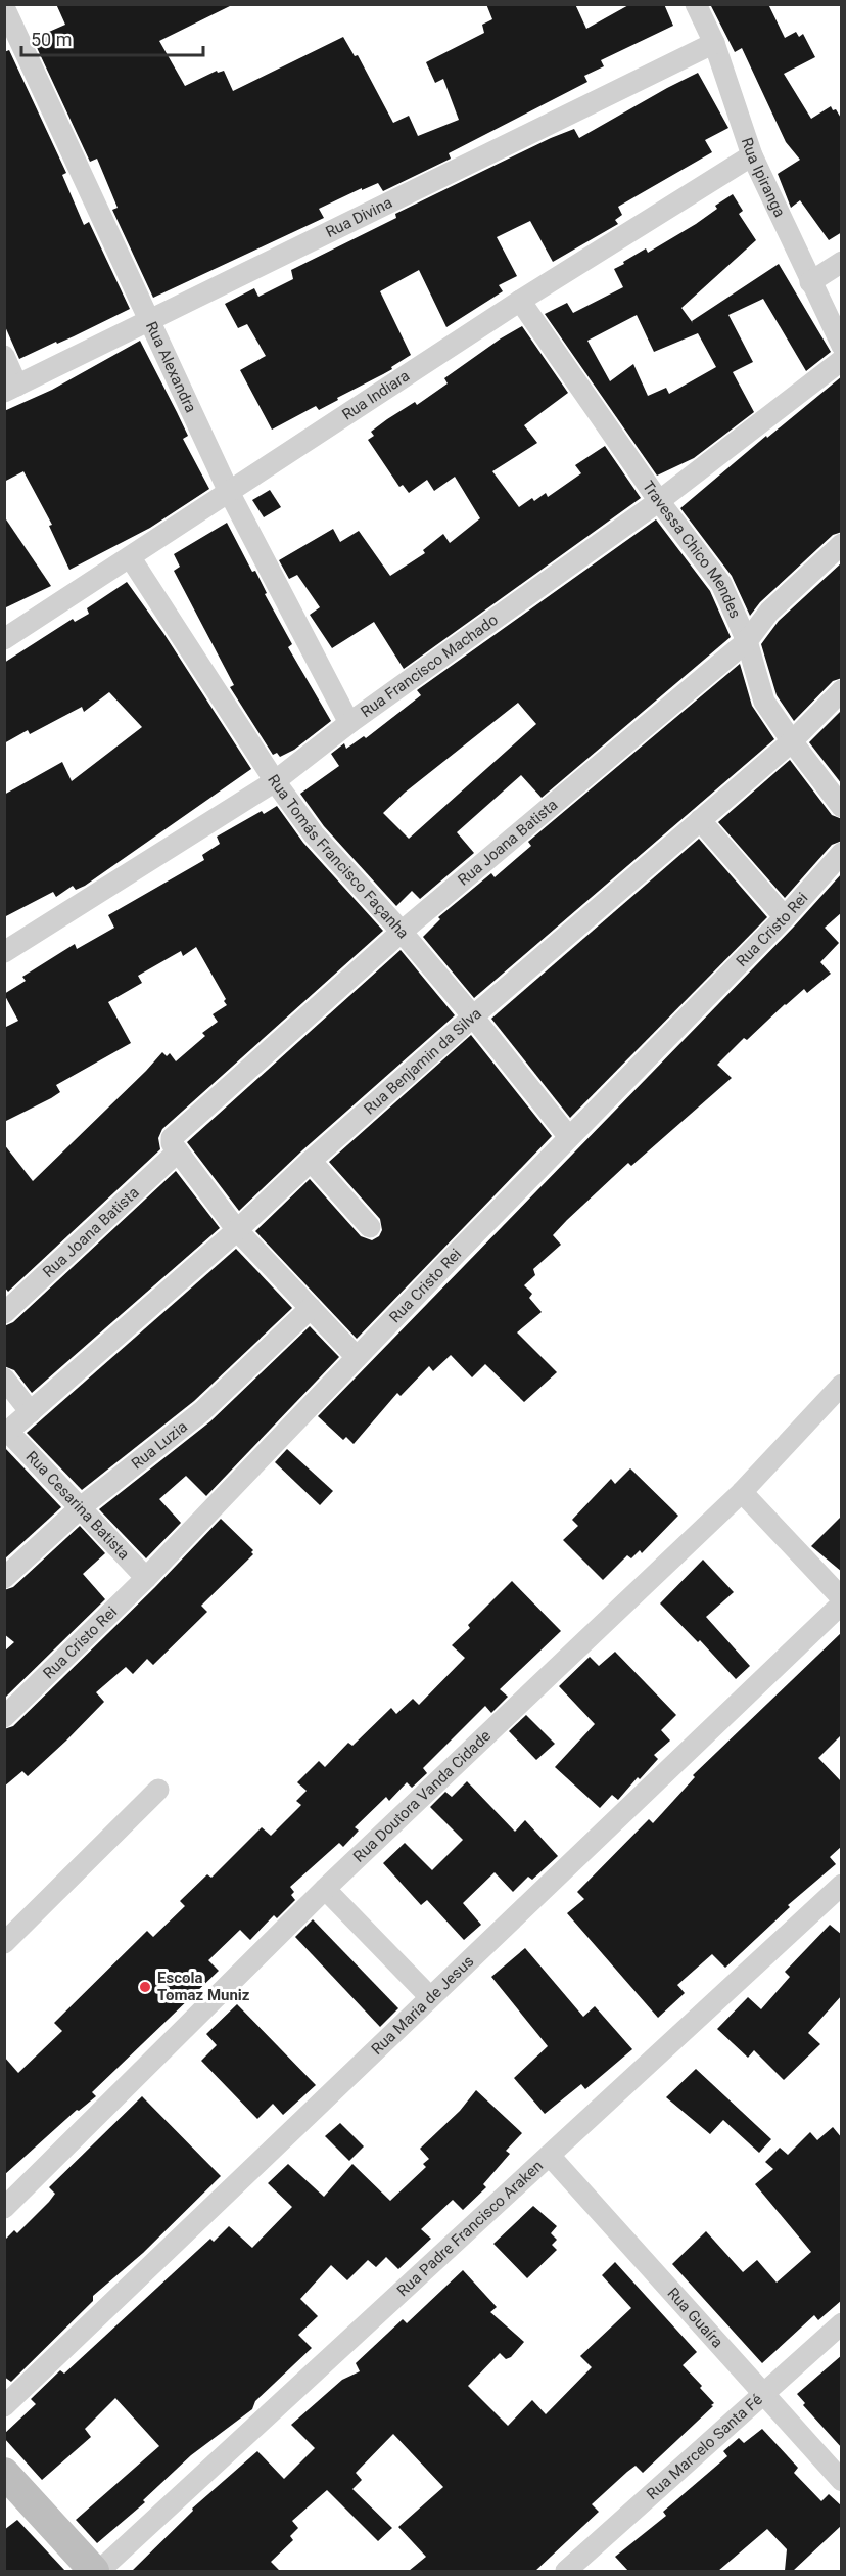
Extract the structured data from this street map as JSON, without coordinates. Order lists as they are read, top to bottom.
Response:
{
  "streets": {
    "street": [
      "Rua Ipiranga",
      "Rua Divina",
      "Rua Alexandra",
      "Rua Indiara",
      "Travessa Chico Mendes",
      "Rua Francisco Machado",
      "Rua Joana Batista",
      "Rua Tomás Francisco Façanha",
      "Rua Cristo Rei",
      "Rua Benjamin da Silva",
      "Rua Luzia",
      "Rua Cesarina Batista",
      "Rua Doutora Vanda Cidade",
      "Rua Maria de Jesus",
      "Rua Padre Francisco Araken",
      "Rua Guaíra",
      "Rua Marcelo Santa Fé"
    ]
  },
  "crossings": [
    ["Rua Ipiranga", "Rua Divina"],
    ["Rua Ipiranga", "Rua Indiara"],
    ["Rua Divina", "Rua Alexandra"],
    ["Rua Alexandra", "Rua Indiara"],
    ["Rua Alexandra", "Rua Francisco Machado"],
    ["Rua Indiara", "Travessa Chico Mendes"],
    ["Rua Indiara", "Rua Tomás Francisco Façanha"],
    ["Travessa Chico Mendes", "Rua Francisco Machado"],
    ["Travessa Chico Mendes", "Rua Joana Batista"],
    ["Travessa Chico Mendes", "Rua Benjamin da Silva"],
    ["Rua Francisco Machado", "Rua Tomás Francisco Façanha"],
    ["Rua Joana Batista", "Rua Tomás Francisco Façanha"],
    ["Rua Tomás Francisco Façanha", "Rua Cristo Rei"],
    ["Rua Tomás Francisco Façanha", "Rua Benjamin da Silva"],
    ["Rua Cristo Rei", "Rua Cesarina Batista"],
    ["Rua Benjamin da Silva", "Rua Cesarina Batista"],
    ["Rua Luzia", "Rua Cesarina Batista"],
    ["Rua Padre Francisco Araken", "Rua Guaíra"],
    ["Rua Guaíra", "Rua Marcelo Santa Fé"]
  ],
  "places": ["Escola Tomaz Muniz"],
  "scale_bar": "50 m"
}
